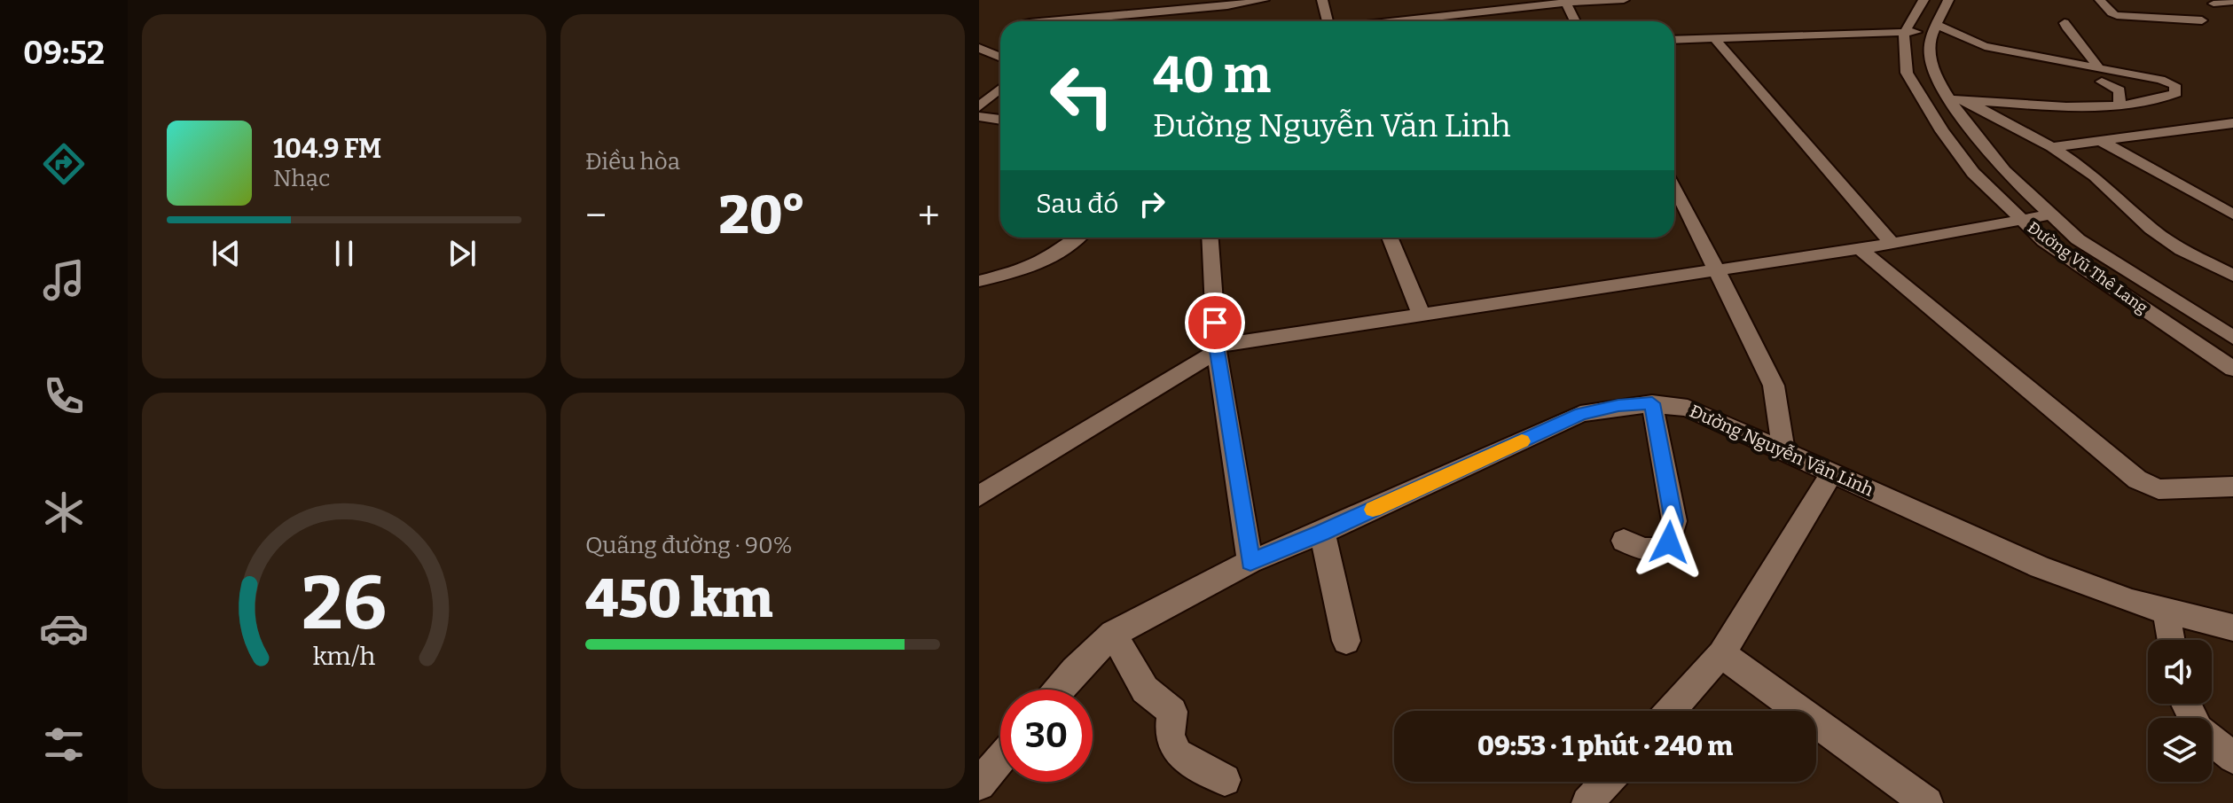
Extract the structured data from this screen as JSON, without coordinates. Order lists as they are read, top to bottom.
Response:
{
  "streets": {
    "street": ["Đường Vũ Thê Lang", "Đường Nguyễn Văn Linh"]
  },
  "page": {
    "tabs": "09:52",
    "tile": [
      "Điều hòa",
      ["Quãng đường · 90%", "450 km"]
    ],
    "turn": ["40 m", "Đường Nguyễn Văn Linh"],
    "song": ["104.9 FM", "Nhạc"],
    "then": "Sau đó",
    "heat": ["−", "20°", "+"],
    "limit": "30",
    "trip": "09:53 · 1 phút · 240 m",
    "gauge": ["26", "km/h"]
  }
}
